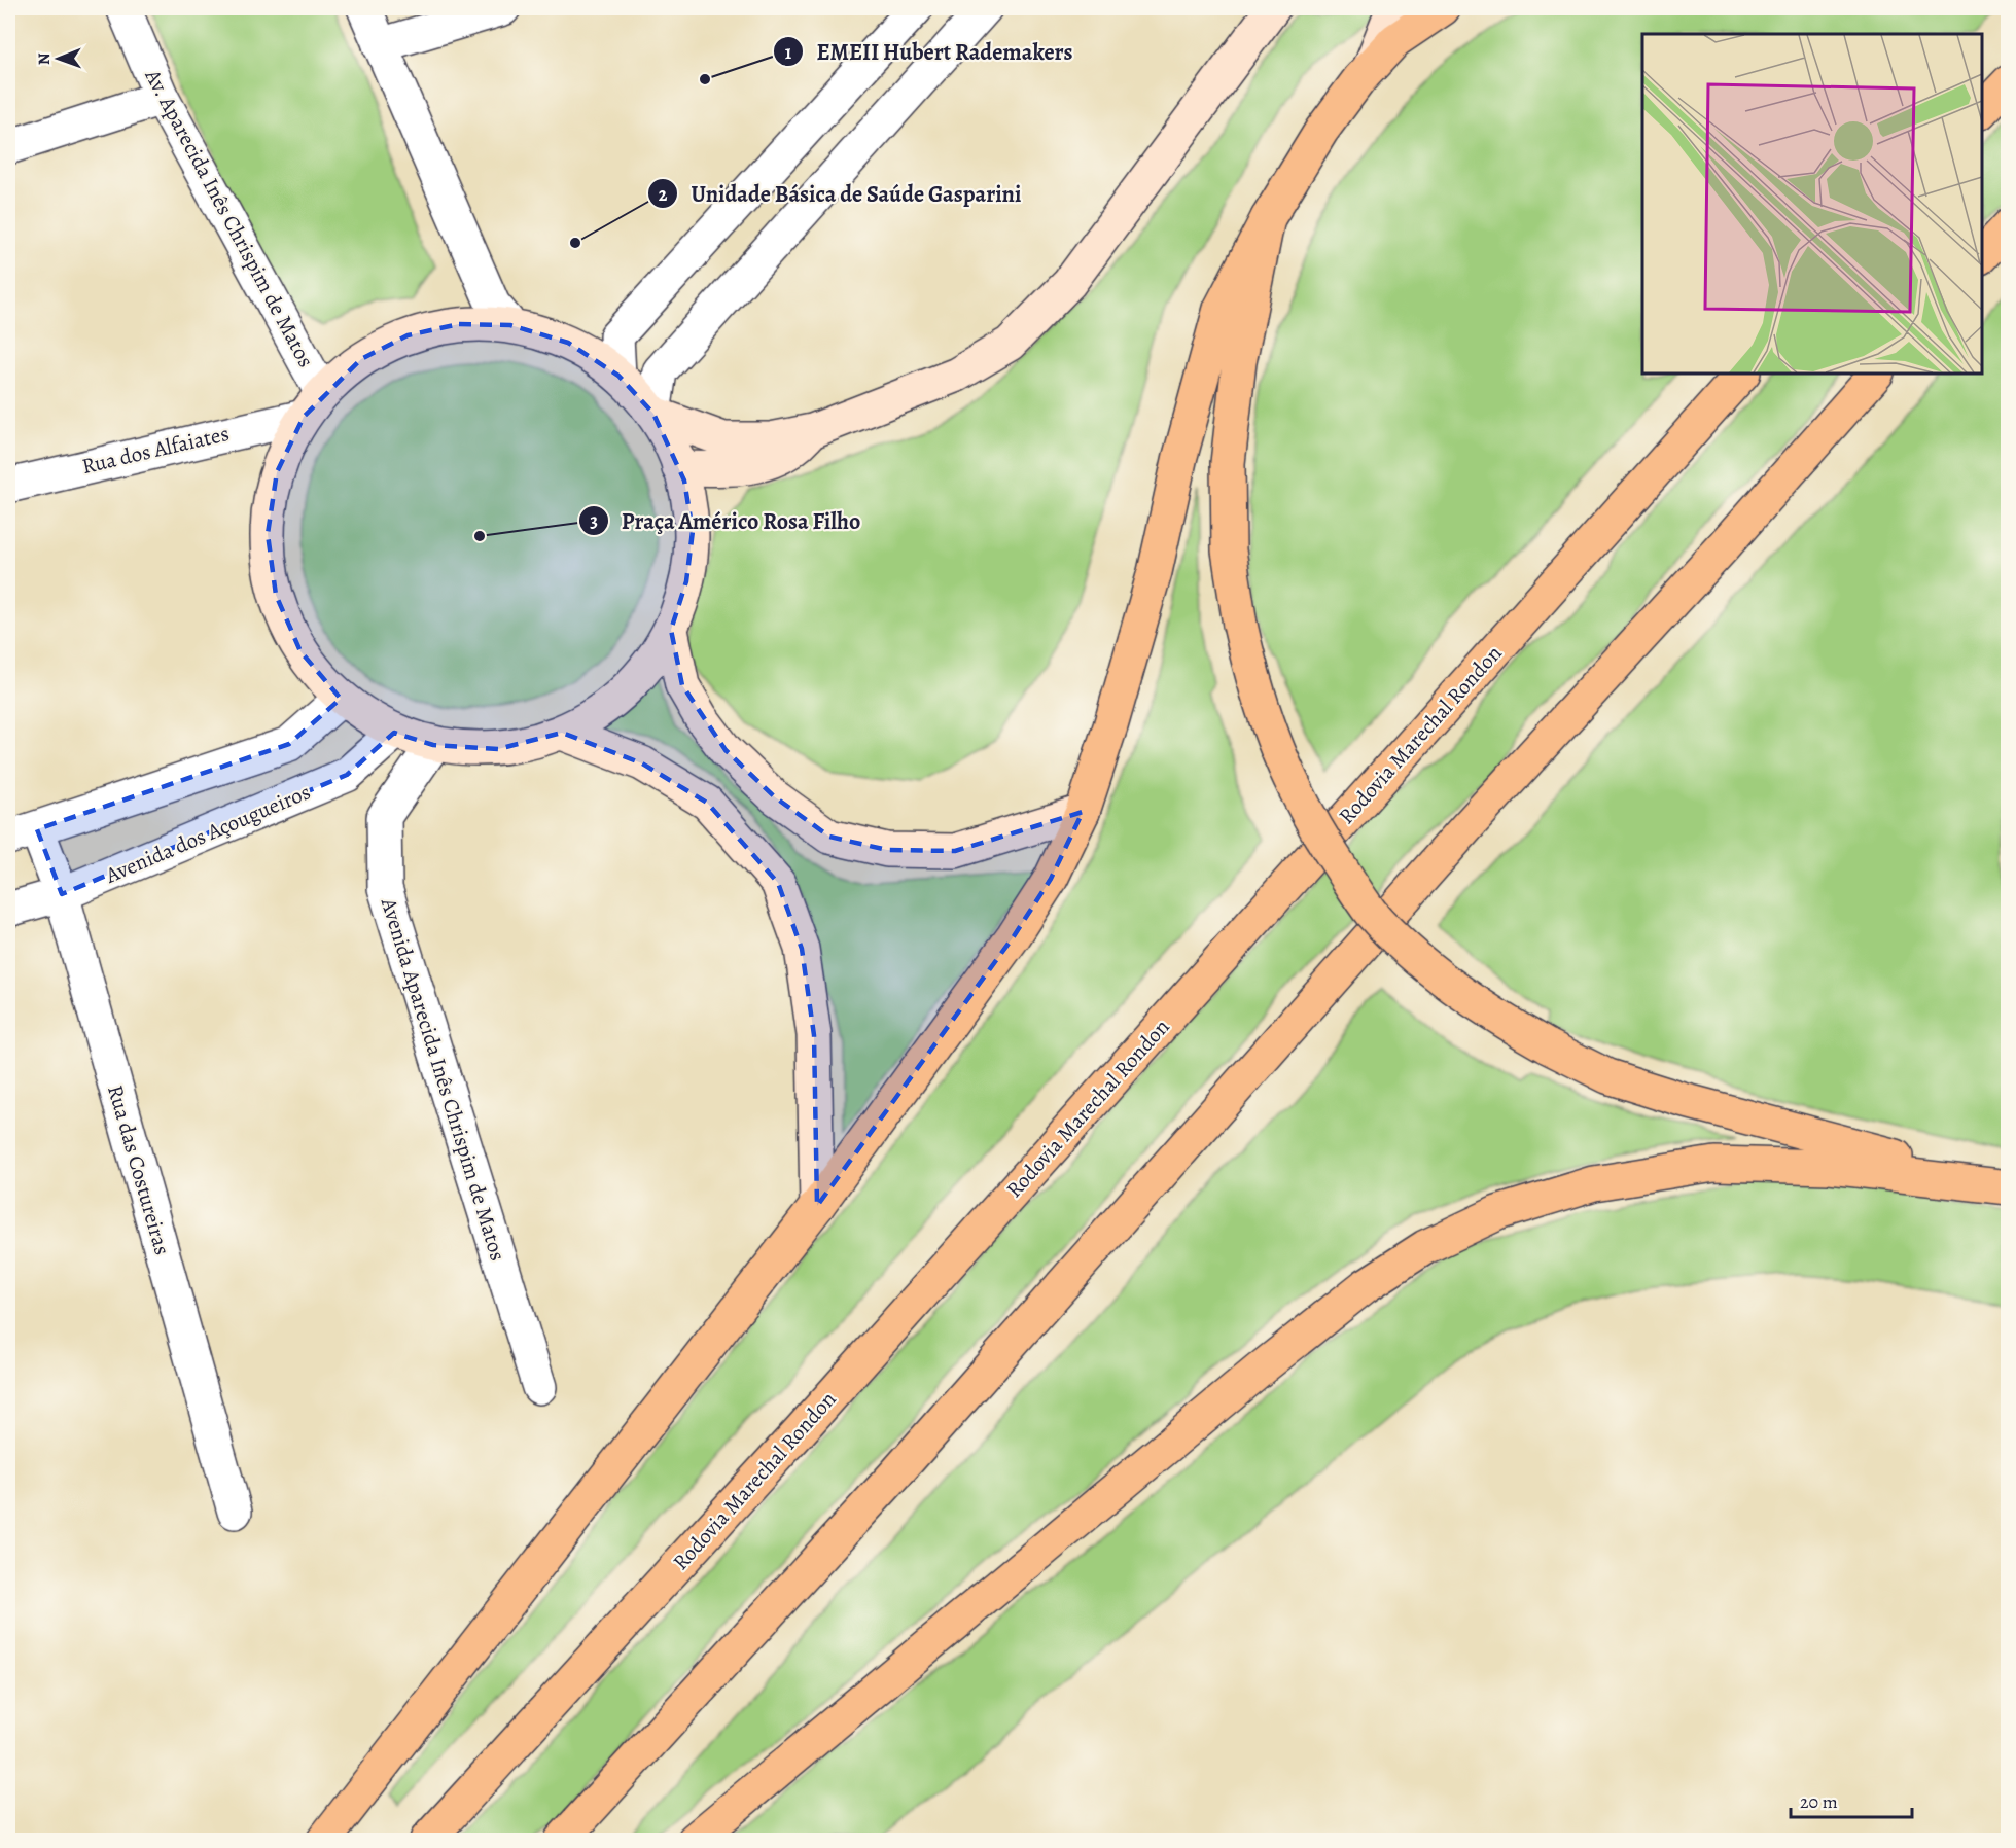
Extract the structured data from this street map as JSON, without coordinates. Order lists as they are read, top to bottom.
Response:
{
  "streets": {
    "highway": ["Rodovia Marechal Rondon"],
    "street": [
      "Av. Aparecida Inês Chrispim de Matos",
      "Rua dos Alfaiates",
      "Avenida dos Açougueiros",
      "Avenida Aparecida Inês Chrispim de Matos",
      "Rua das Costureiras"
    ]
  },
  "crossings": [
    ["Av. Aparecida Inês Chrispim de Matos", "Rua dos Alfaiates"],
    ["Avenida dos Açougueiros", "Rua das Costureiras"]
  ],
  "places": ["EMEII Hubert Rademakers", "Unidade Básica de Saúde Gasparini", "Praça Américo Rosa Filho"],
  "scale_bar": "20 m",
  "north": "left"
}
